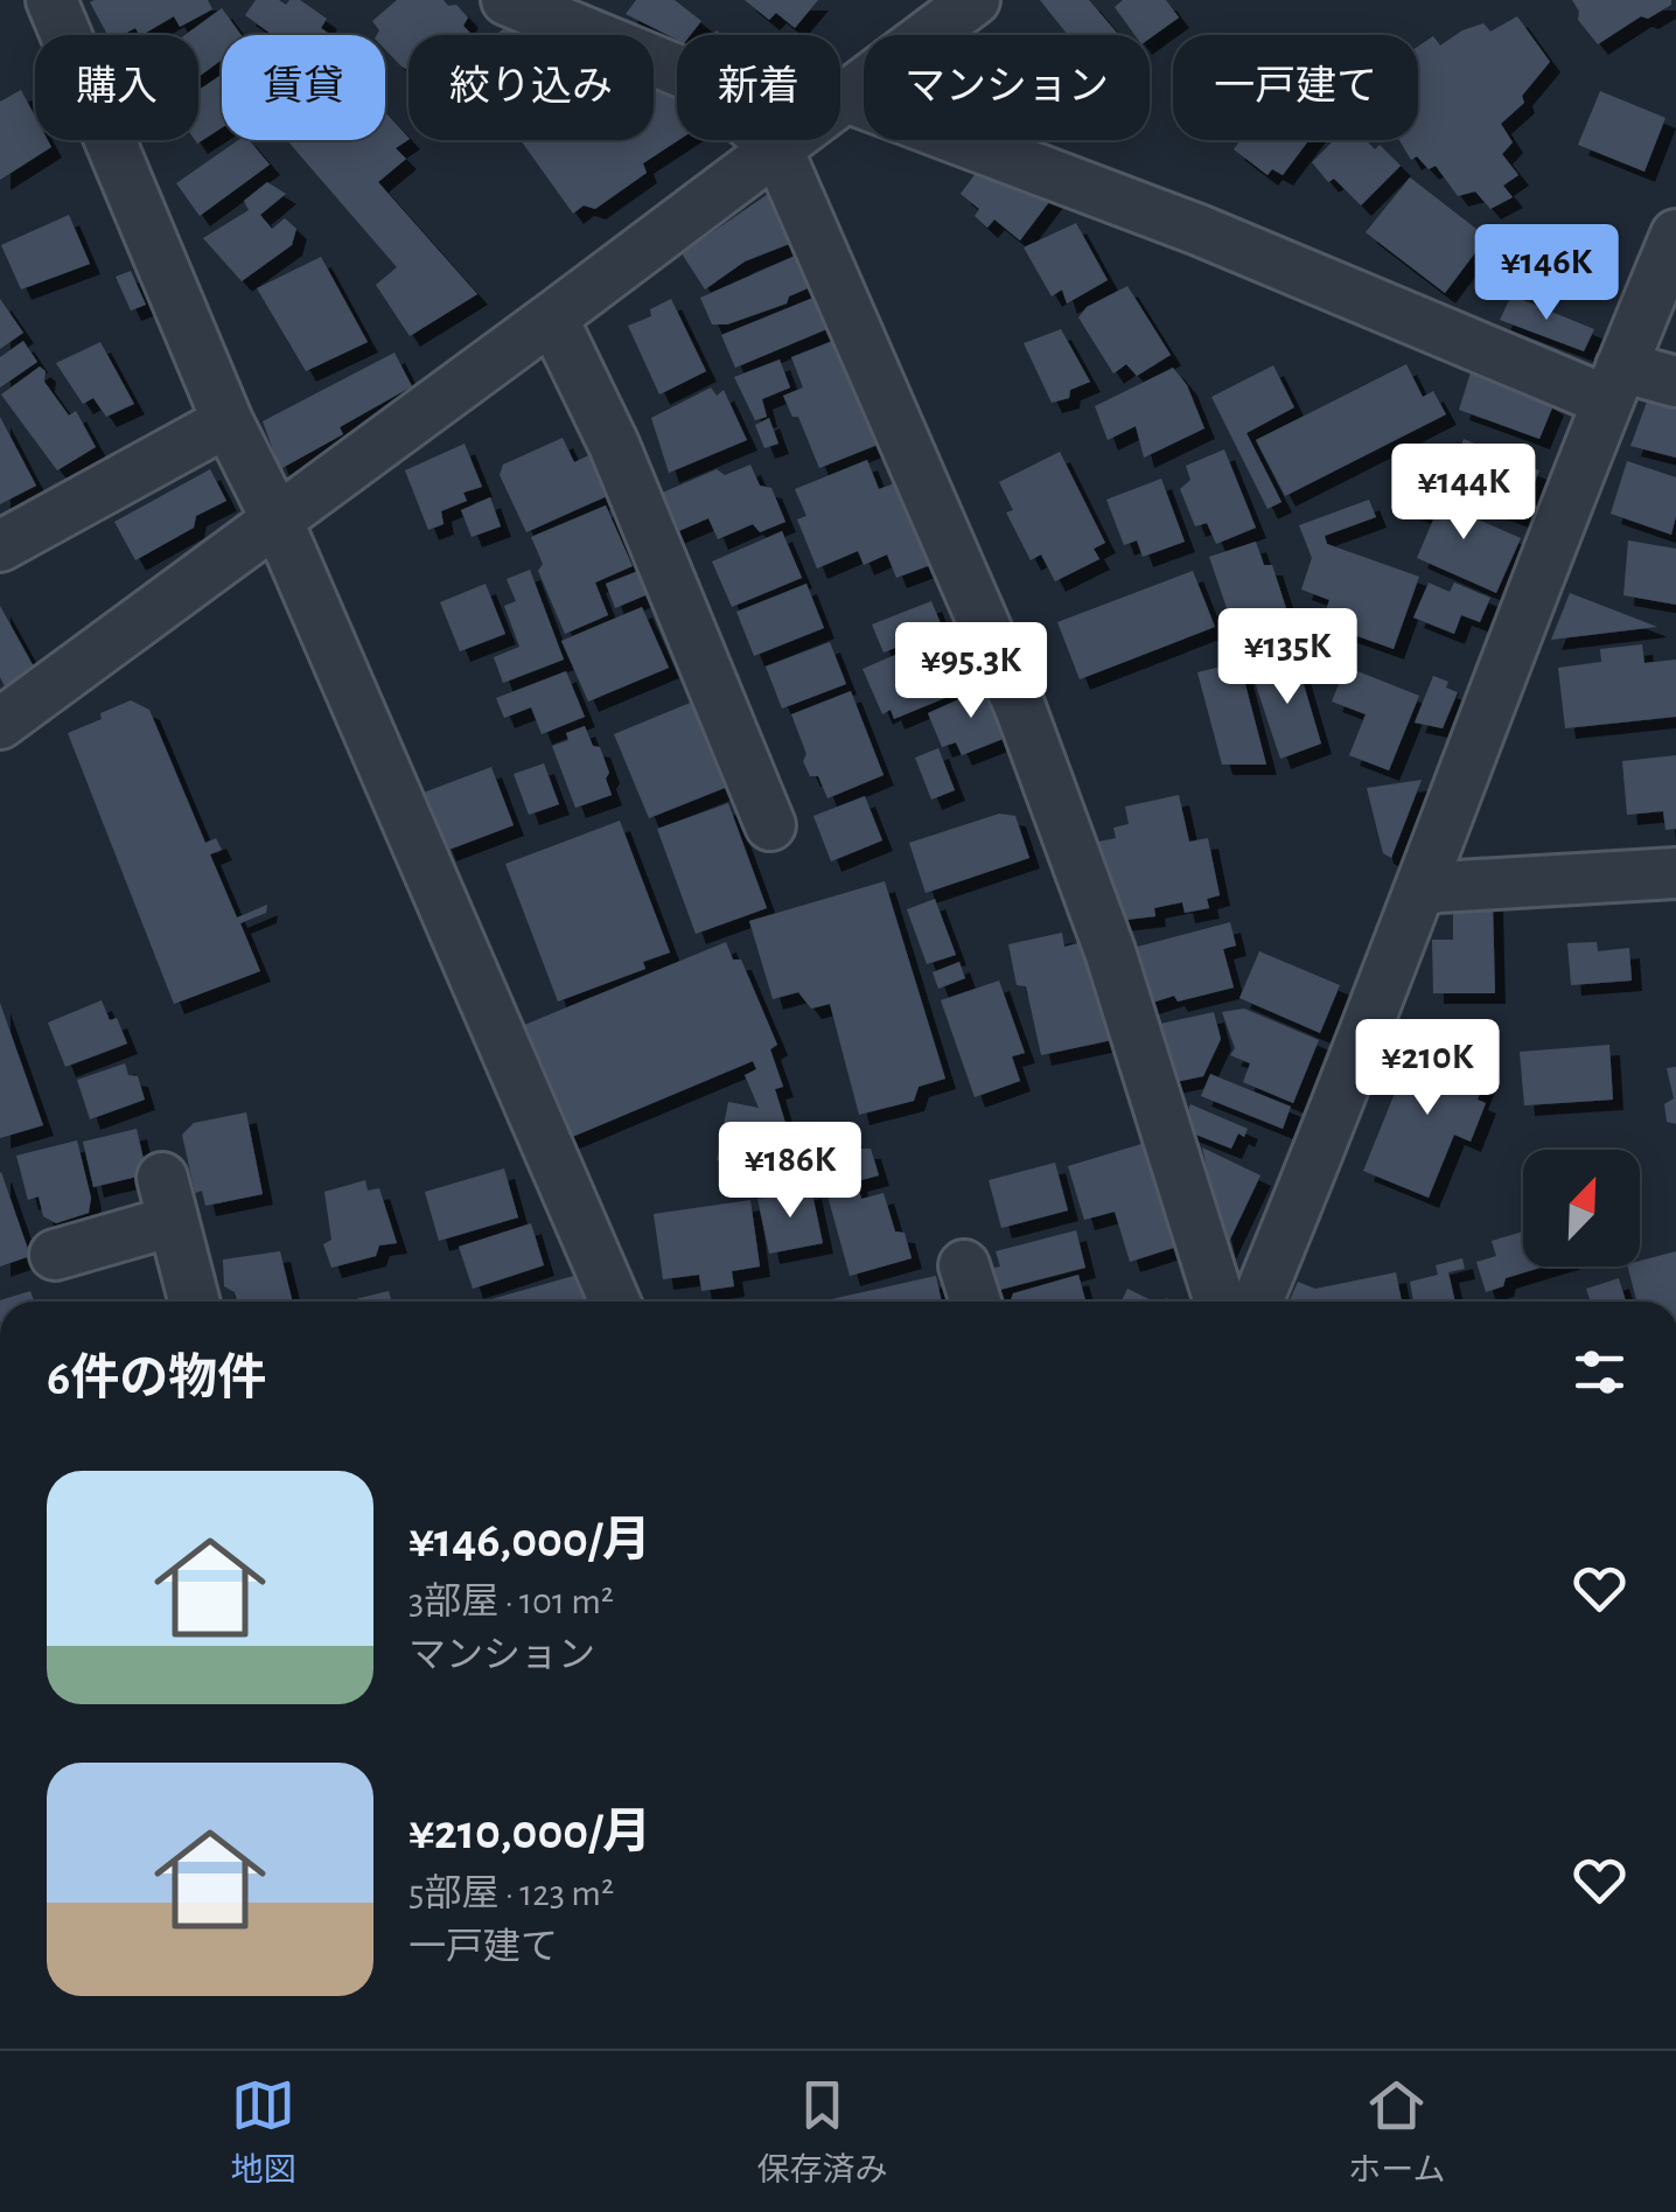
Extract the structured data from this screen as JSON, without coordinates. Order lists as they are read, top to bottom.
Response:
{
  "north": "top right",
  "page": {
    "chip": [
      "購入",
      "賃貸",
      "絞り込み",
      "新着",
      "マンション",
      "一戸建て"
    ],
    "price": [
      "¥146K",
      "¥144K",
      "¥135K",
      "¥95.3K",
      "¥210K",
      "¥186K"
    ],
    "heading": "6件の物件",
    "list": [
      {
        "name": "¥146,000/月",
        "note": "3部屋 · 101 m² · マンション"
      },
      {
        "name": "¥210,000/月",
        "note": "5部屋 · 123 m² · 一戸建て"
      }
    ],
    "tabs": ["地図", "保存済み", "ホーム"]
  }
}
